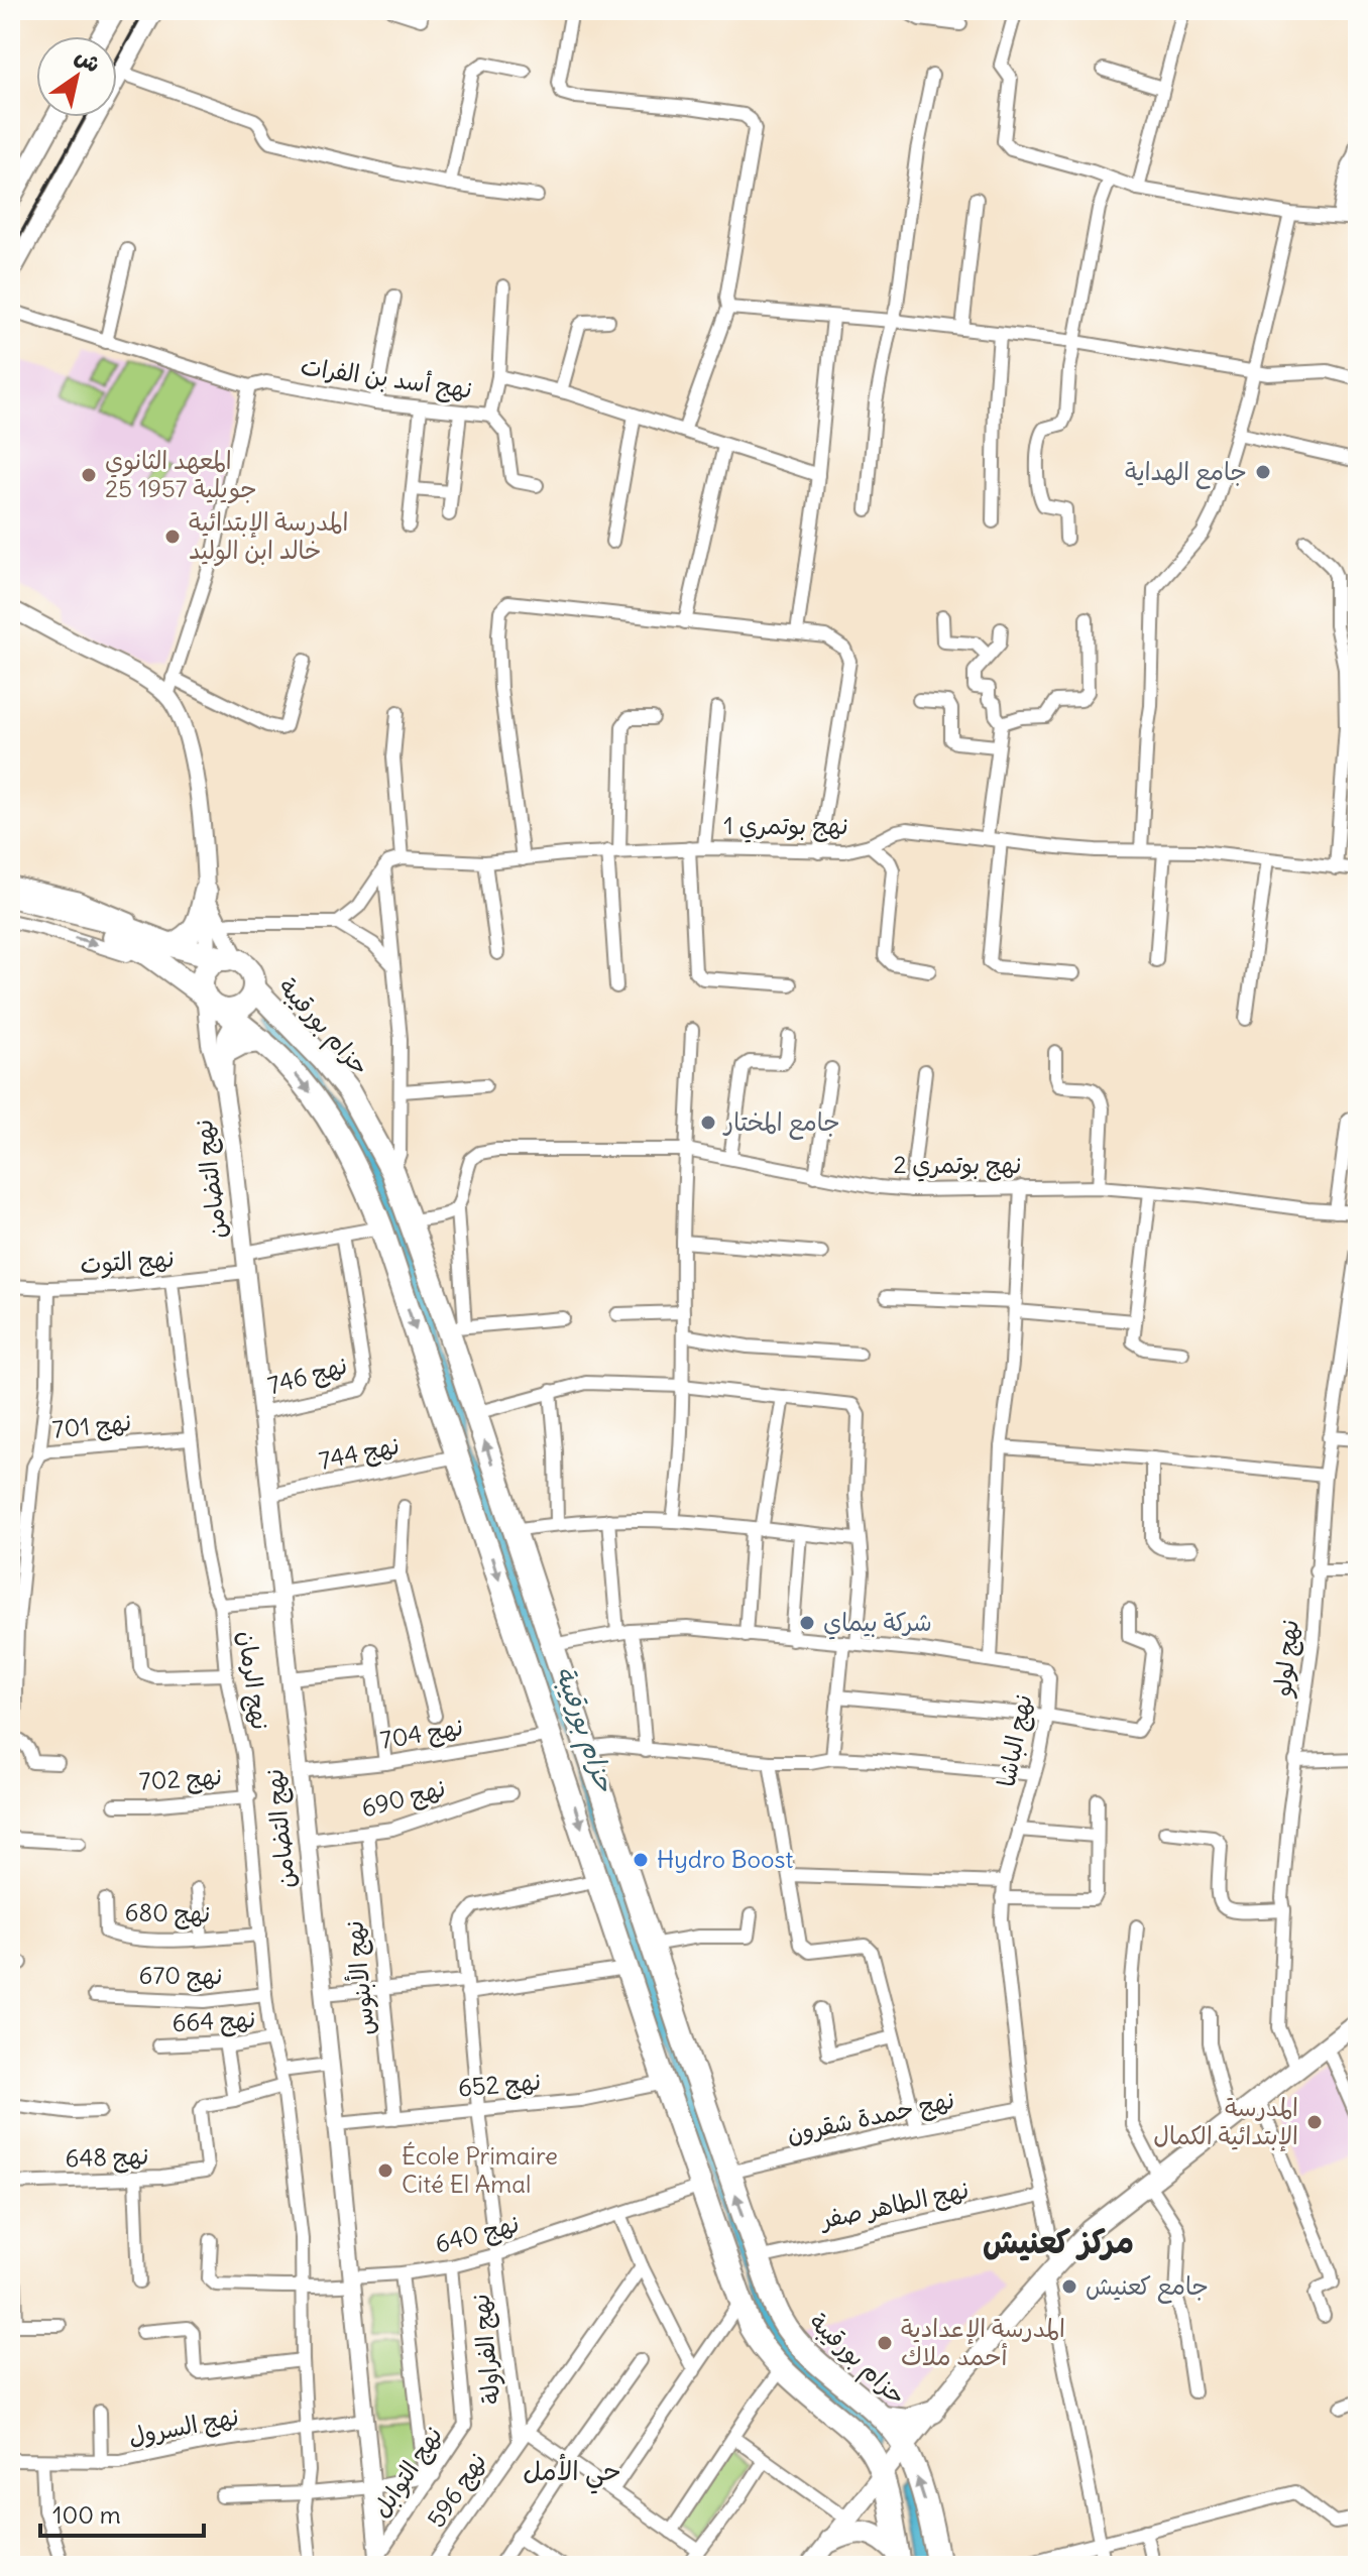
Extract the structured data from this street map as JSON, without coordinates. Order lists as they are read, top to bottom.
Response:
{
  "streets": {
    "highway": ["حزام بورقيبة"],
    "street": [
      "نهج أسد بن الفرات",
      "نهج بوتمري 1",
      "نهج بوتمري 2",
      "نهج التضامن",
      "نهج التوت",
      "نهج 746",
      "نهج 701",
      "نهج 744",
      "نهج لولو",
      "نهج الرمان",
      "نهج 704",
      "نهج الباشا",
      "نهج 702",
      "نهج 690",
      "نهج 680",
      "نهج 670",
      "نهج الأبنوس",
      "نهج 664",
      "نهج 652",
      "نهج حمدة شقرون",
      "نهج 648",
      "نهج الطاهر صفر",
      "نهج 640",
      "نهج الفراولة",
      "نهج السرول",
      "نهج التوابل",
      "نهج 596"
    ]
  },
  "crossings": [
    ["حزام بورقيبة", "نهج التضامن"],
    ["حزام بورقيبة", "نهج الباشا"],
    ["حزام بورقيبة", "نهج حمدة شقرون"],
    ["حزام بورقيبة", "نهج الطاهر صفر"],
    ["نهج التضامن", "نهج التوت"],
    ["نهج التضامن", "نهج 746"],
    ["نهج التضامن", "نهج 744"],
    ["نهج التضامن", "نهج 704"],
    ["نهج التضامن", "نهج 690"],
    ["نهج التضامن", "نهج 652"],
    ["نهج التضامن", "نهج 640"],
    ["نهج التضامن", "نهج السرول"],
    ["نهج التضامن", "نهج التوابل"],
    ["نهج التوت", "نهج الرمان"],
    ["نهج 701", "نهج الرمان"],
    ["نهج الرمان", "نهج 702"],
    ["نهج الرمان", "نهج 680"],
    ["نهج الرمان", "نهج 670"],
    ["نهج الرمان", "نهج 664"],
    ["نهج الرمان", "نهج 640"],
    ["نهج الرمان", "نهج السرول"],
    ["نهج الباشا", "نهج حمدة شقرون"],
    ["نهج الباشا", "نهج الطاهر صفر"],
    ["نهج 690", "نهج الأبنوس"],
    ["نهج الأبنوس", "نهج 652"],
    ["نهج 652", "نهج الفراولة"],
    ["نهج 640", "نهج الفراولة"],
    ["نهج 640", "نهج التوابل"],
    ["نهج الفراولة", "نهج 596"]
  ],
  "districts": ["مركز كعنيش", "حي الأمل"],
  "water": ["حزام بورقيبة"],
  "places": [
    "جامع الهداية",
    "المعهد الثانوي 25 جويلية 1957",
    "المدرسة الإبتدائية خالد ابن الوليد",
    "جامع المختار",
    "شركة بيماي",
    "Hydro Boost",
    "المدرسة الإبتدائية الكمال",
    "École Primaire Cité El Amal",
    "جامع كعنيش",
    "المدرسة الإعدادية أحمد ملاك"
  ],
  "scale_bar": "100 m",
  "north": "top right"
}
